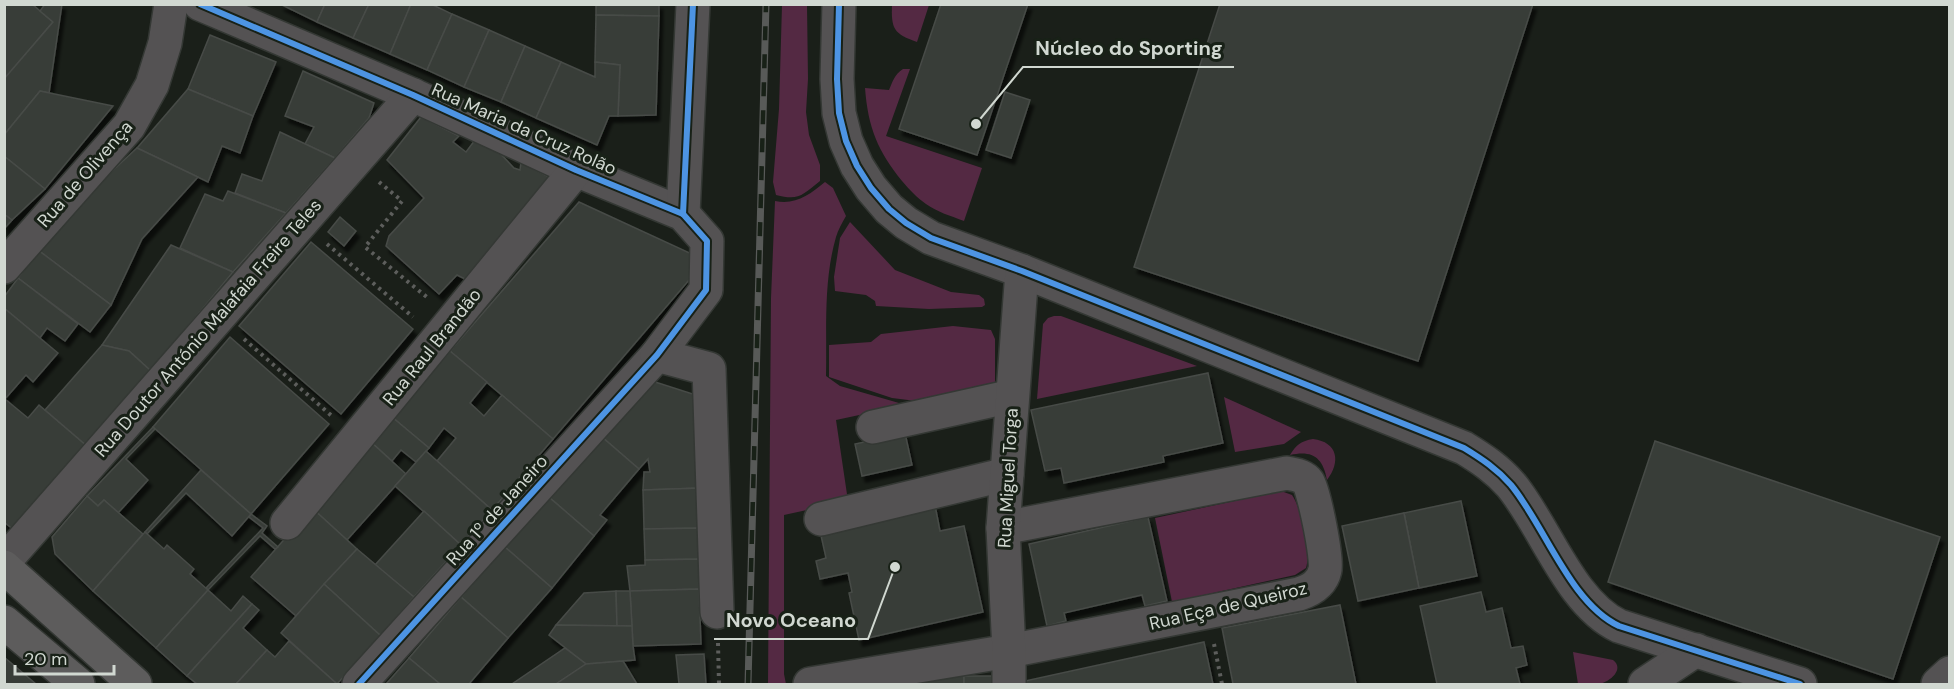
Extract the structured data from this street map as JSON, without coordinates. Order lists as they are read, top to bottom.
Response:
{
  "streets": {
    "street": [
      "Rua Maria da Cruz Rolão",
      "Rua de Olivença",
      "Rua Doutor António Malafaia Freire Teles",
      "Rua Raul Brandão",
      "Rua Miguel Torga",
      "Rua 1º de Janeiro",
      "Rua Eça de Queiroz"
    ]
  },
  "crossings": [
    ["Rua Maria da Cruz Rolão", "Rua Doutor António Malafaia Freire Teles"],
    ["Rua Maria da Cruz Rolão", "Rua Raul Brandão"],
    ["Rua Maria da Cruz Rolão", "Rua 1º de Janeiro"],
    ["Rua Miguel Torga", "Rua Eça de Queiroz"]
  ],
  "places": ["Núcleo do Sporting", "Novo Oceano"],
  "scale_bar": "20 m"
}
